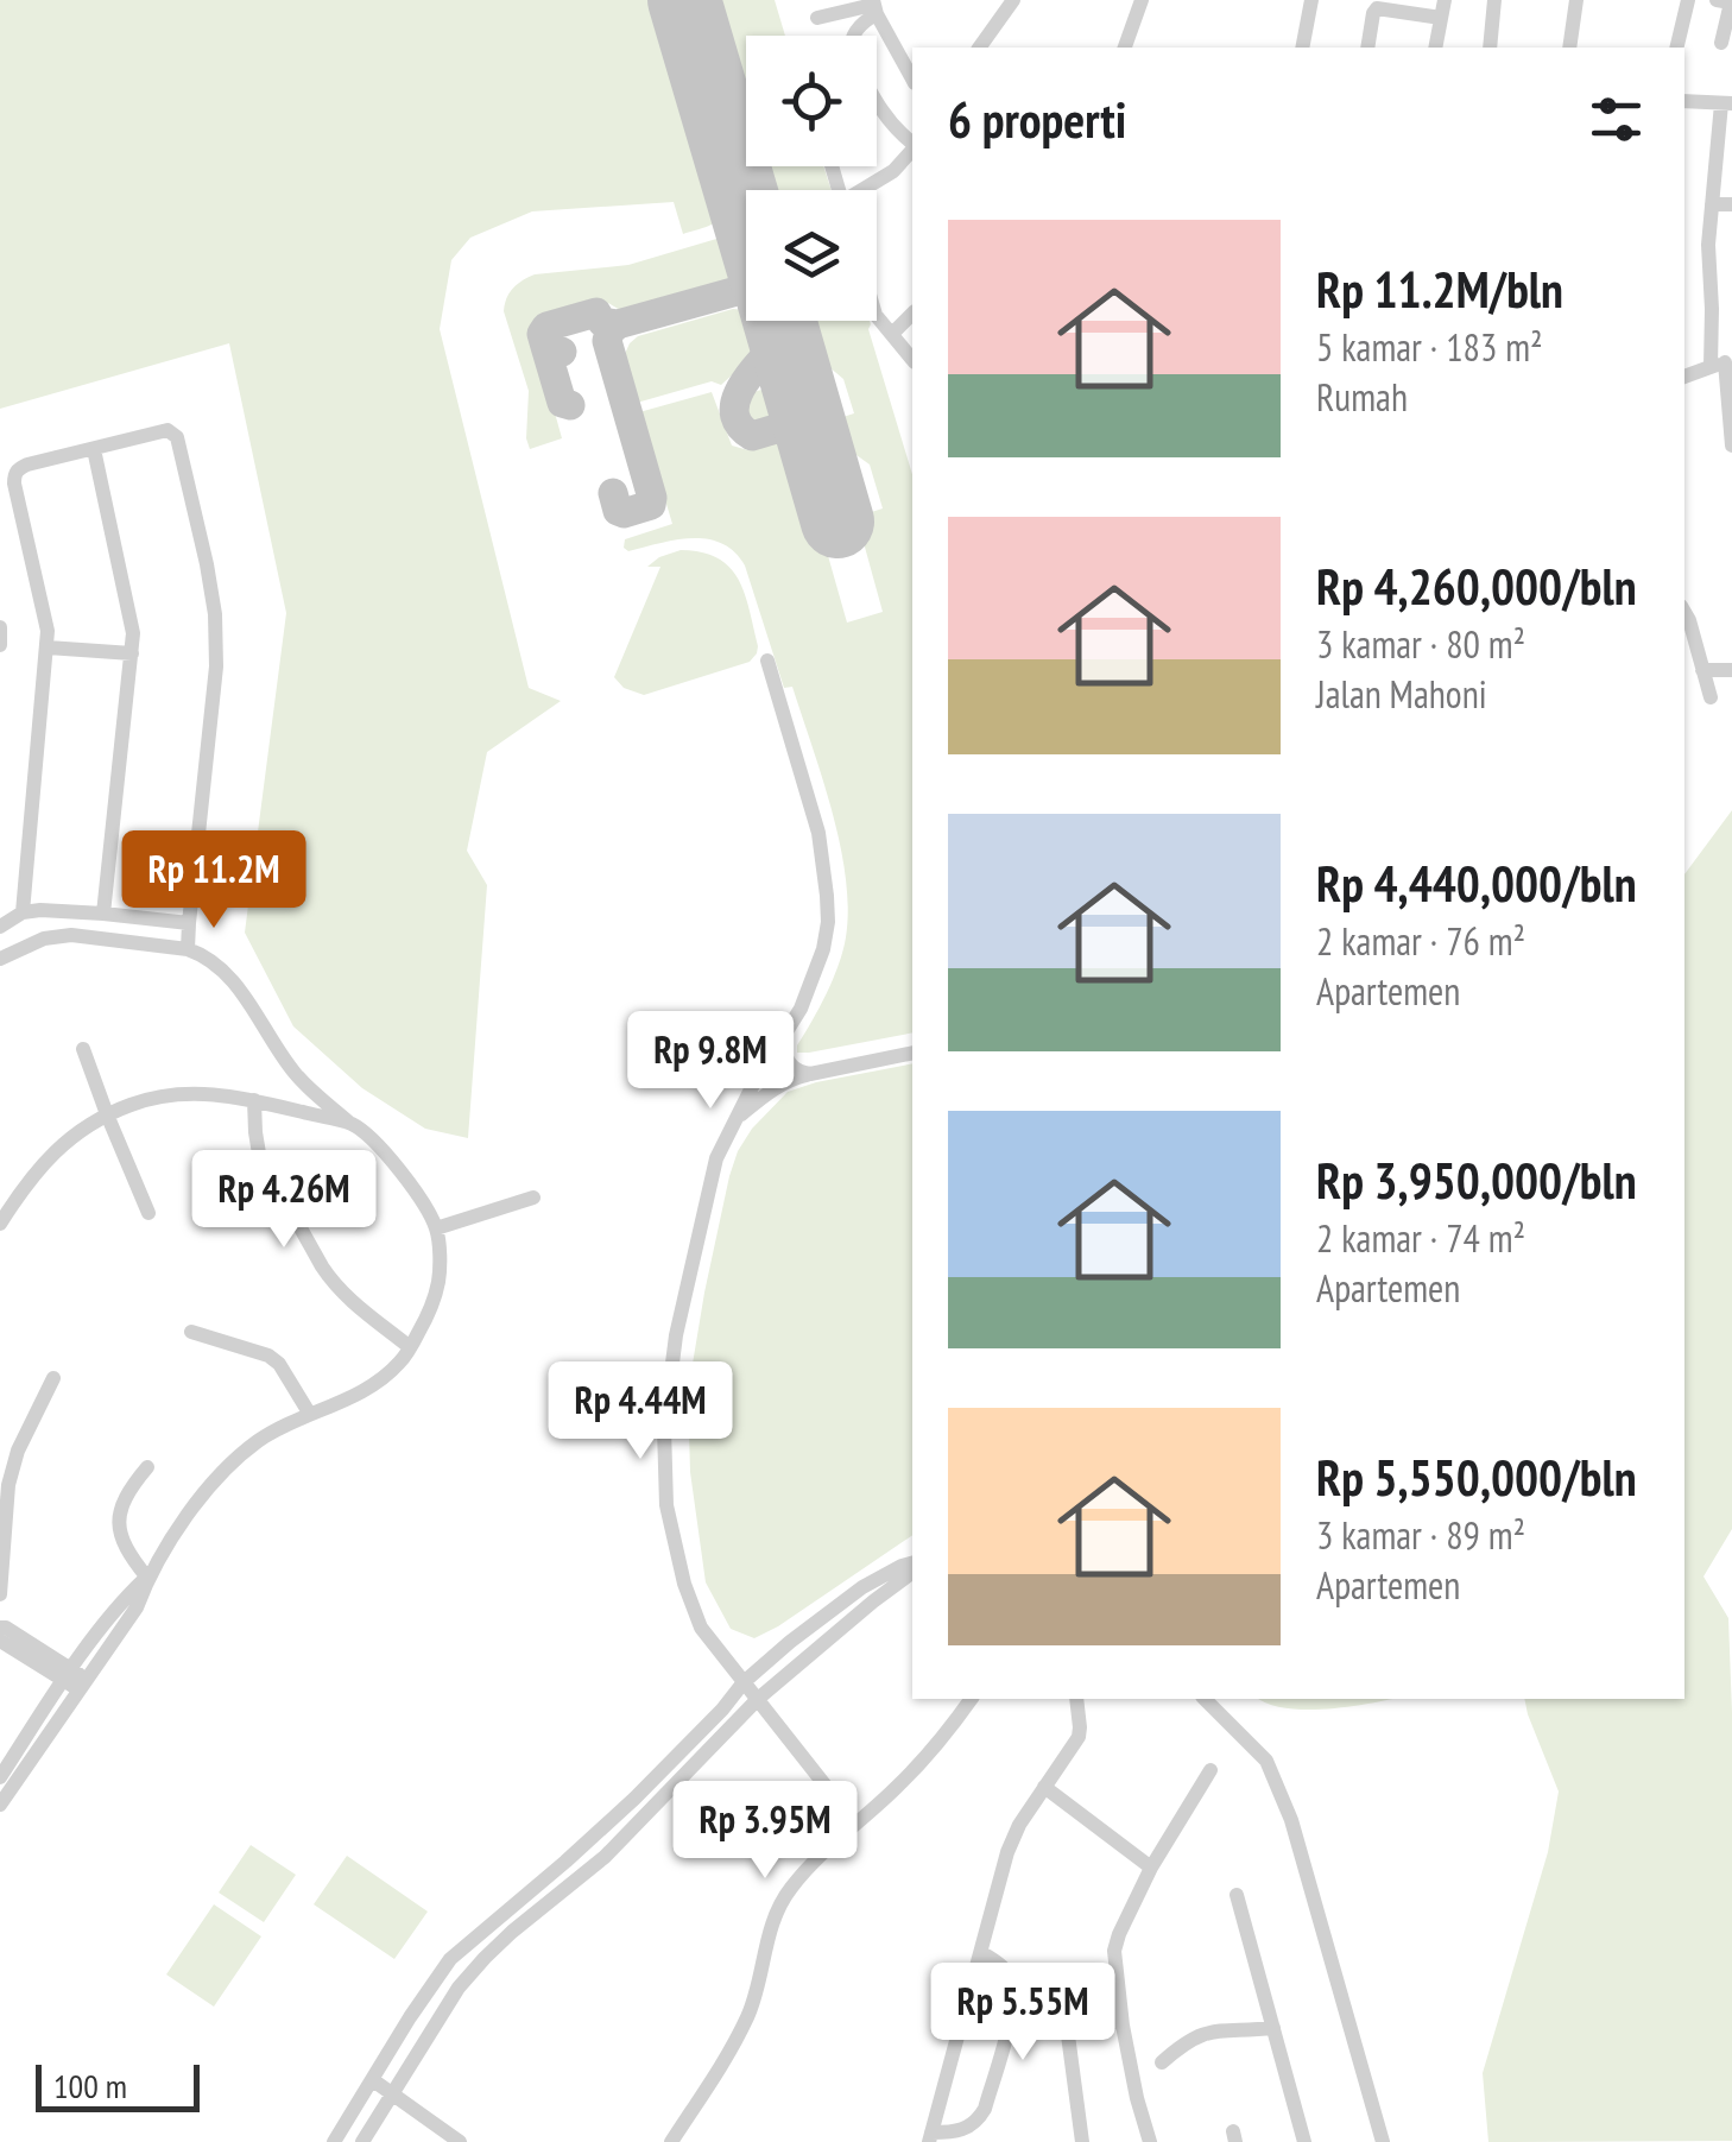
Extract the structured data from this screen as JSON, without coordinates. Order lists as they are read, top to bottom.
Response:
{
  "scale_bar": "100 m",
  "page": {
    "heading": "6 properti",
    "list": [
      {
        "name": "Rp 11.2M/bln",
        "note": "5 kamar · 183 m² · Rumah"
      },
      {
        "name": "Rp 4,260,000/bln",
        "note": "3 kamar · 80 m² · Jalan Mahoni"
      },
      {
        "name": "Rp 4,440,000/bln",
        "note": "2 kamar · 76 m² · Apartemen"
      },
      {
        "name": "Rp 3,950,000/bln",
        "note": "2 kamar · 74 m² · Apartemen"
      },
      {
        "name": "Rp 5,550,000/bln",
        "note": "3 kamar · 89 m² · Apartemen"
      }
    ],
    "price": [
      "Rp 11.2M",
      "Rp 9.8M",
      "Rp 4.26M",
      "Rp 4.44M",
      "Rp 3.95M",
      "Rp 5.55M"
    ],
    "scale": "100 m"
  }
}
